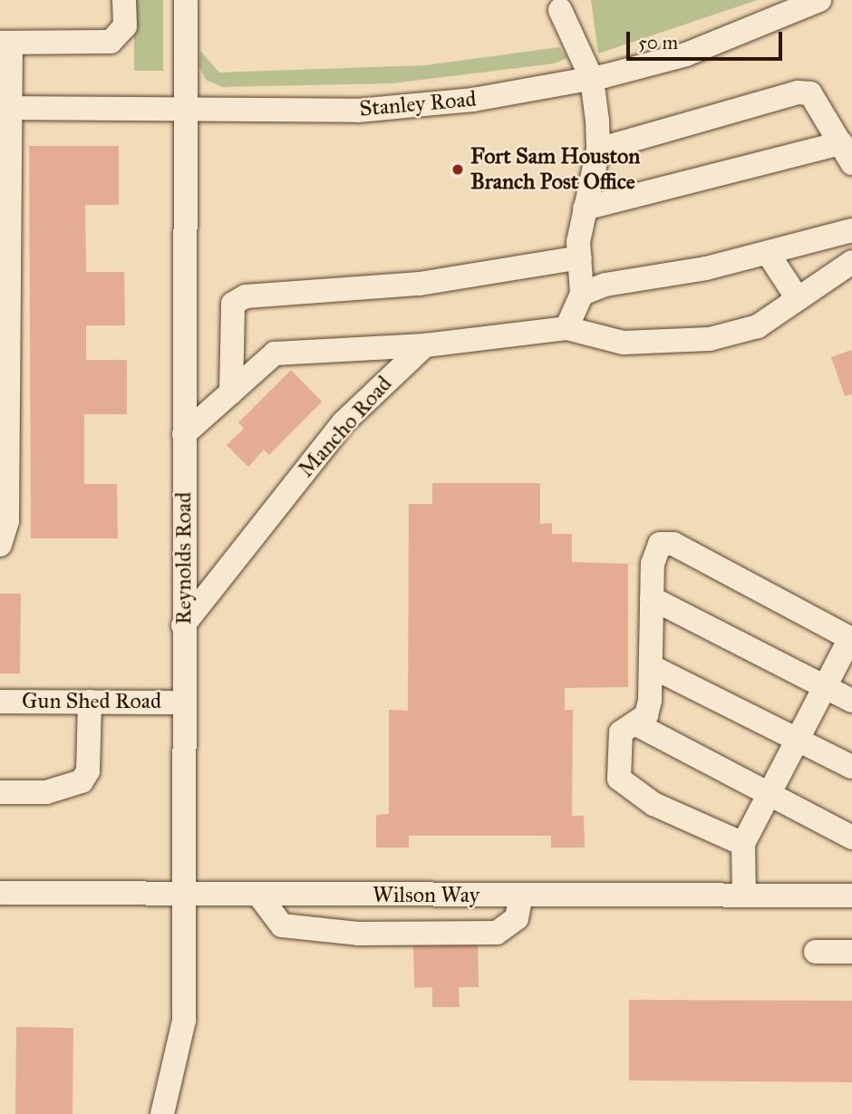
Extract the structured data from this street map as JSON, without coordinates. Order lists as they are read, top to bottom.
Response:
{
  "streets": {
    "street": [
      "Stanley Road",
      "Mancho Road",
      "Reynolds Road",
      "Gun Shed Road",
      "Wilson Way"
    ]
  },
  "crossings": [
    ["Stanley Road", "Reynolds Road"],
    ["Mancho Road", "Reynolds Road"],
    ["Reynolds Road", "Gun Shed Road"],
    ["Reynolds Road", "Wilson Way"]
  ],
  "places": ["Fort Sam Houston Branch Post Office"],
  "scale_bar": "50 m"
}
